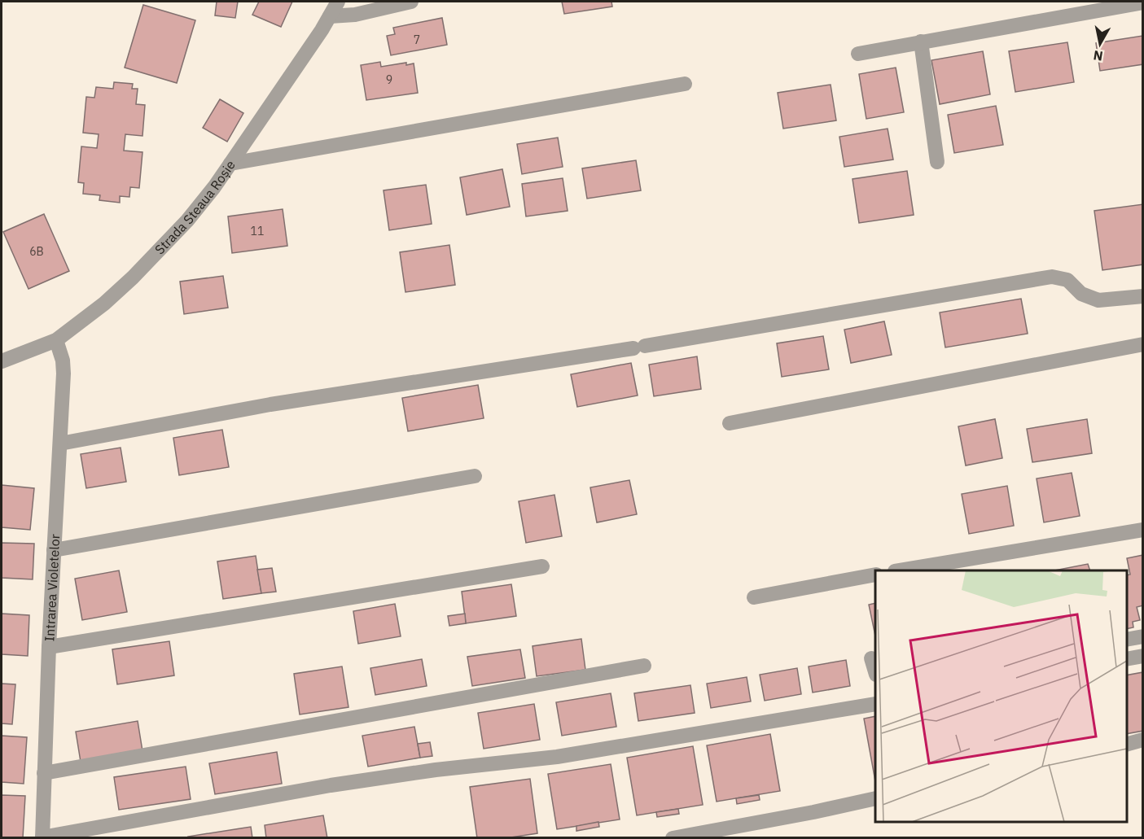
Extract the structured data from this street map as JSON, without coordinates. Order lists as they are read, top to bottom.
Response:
{
  "streets": {
    "street": ["Strada Steaua Roșie", "Intrarea Violetelor"]
  },
  "crossings": [
    ["Strada Steaua Roșie", "Intrarea Violetelor"]
  ],
  "house_numbers": [
    "7",
    "9",
    "11",
    "6B"
  ],
  "north": "bottom"
}
